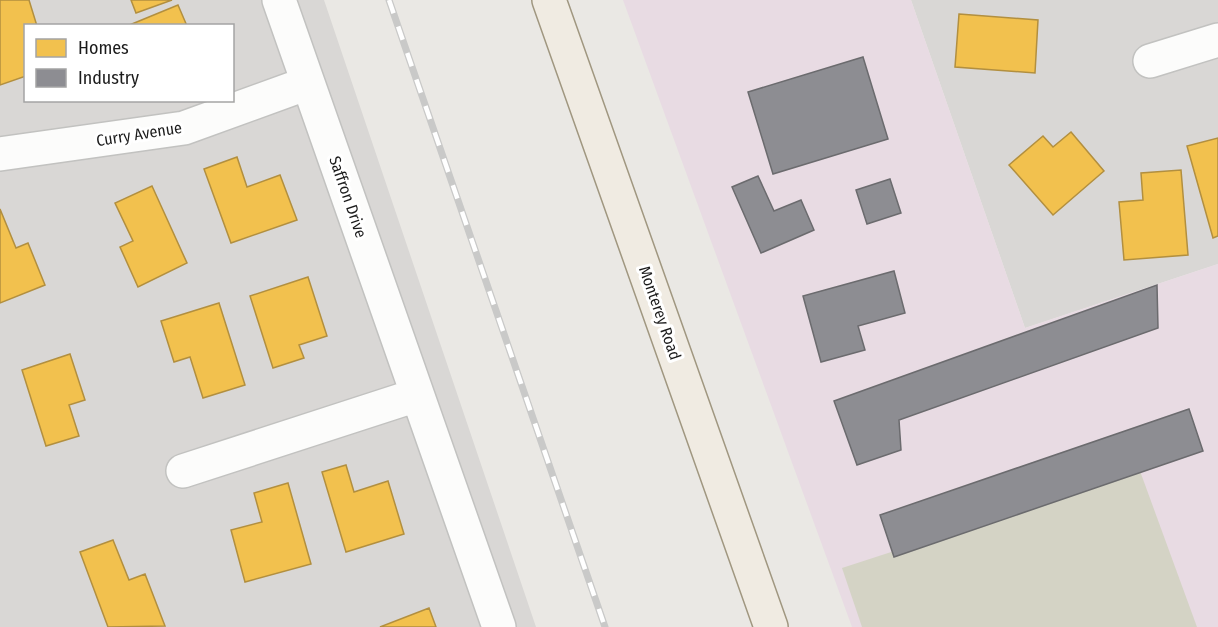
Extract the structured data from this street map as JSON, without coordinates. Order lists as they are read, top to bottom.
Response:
{
  "streets": {
    "main road": ["Monterey Road"],
    "street": ["Curry Avenue", "Saffron Drive"]
  },
  "crossings": [
    ["Curry Avenue", "Saffron Drive"]
  ],
  "legend": ["Homes", "Industry"]
}
